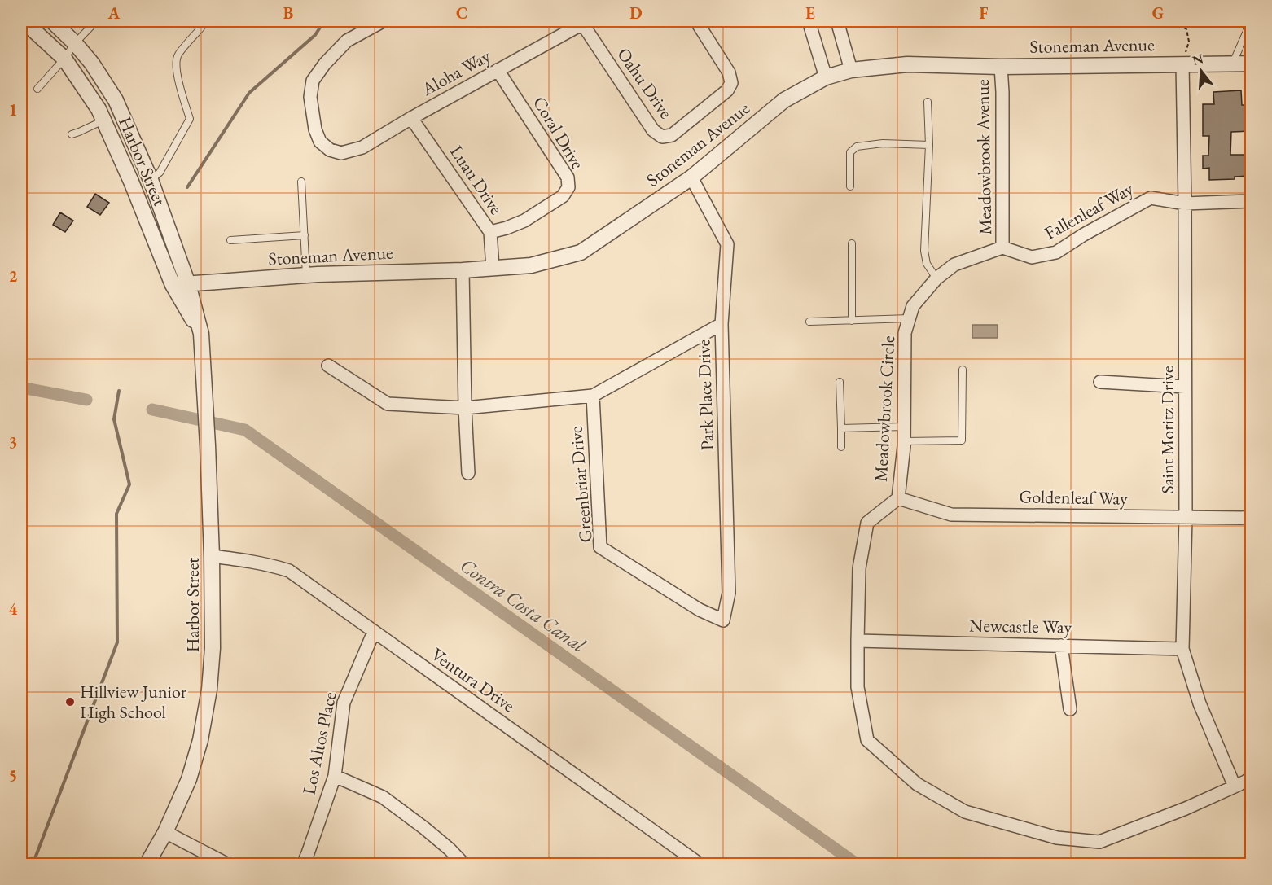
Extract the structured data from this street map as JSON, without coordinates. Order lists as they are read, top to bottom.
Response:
{
  "streets": {
    "street": [
      "Stoneman Avenue",
      "Aloha Way",
      "Oahu Drive",
      "Coral Drive",
      "Meadowbrook Avenue",
      "Harbor Street",
      "Luau Drive",
      "Fallenleaf Way",
      "Park Place Drive",
      "Meadowbrook Circle",
      "Saint Moritz Drive",
      "Greenbriar Drive",
      "Goldenleaf Way",
      "Newcastle Way",
      "Ventura Drive",
      "Los Altos Place"
    ]
  },
  "crossings": [
    ["Stoneman Avenue", "Meadowbrook Avenue"],
    ["Stoneman Avenue", "Harbor Street"],
    ["Stoneman Avenue", "Luau Drive"],
    ["Stoneman Avenue", "Park Place Drive"],
    ["Stoneman Avenue", "Saint Moritz Drive"],
    ["Aloha Way", "Oahu Drive"],
    ["Aloha Way", "Coral Drive"],
    ["Aloha Way", "Luau Drive"],
    ["Coral Drive", "Luau Drive"],
    ["Meadowbrook Avenue", "Fallenleaf Way"],
    ["Meadowbrook Avenue", "Meadowbrook Circle"],
    ["Harbor Street", "Ventura Drive"],
    ["Fallenleaf Way", "Meadowbrook Circle"],
    ["Fallenleaf Way", "Saint Moritz Drive"],
    ["Park Place Drive", "Greenbriar Drive"],
    ["Meadowbrook Circle", "Saint Moritz Drive"],
    ["Meadowbrook Circle", "Goldenleaf Way"],
    ["Meadowbrook Circle", "Newcastle Way"],
    ["Saint Moritz Drive", "Goldenleaf Way"],
    ["Saint Moritz Drive", "Newcastle Way"],
    ["Ventura Drive", "Los Altos Place"]
  ],
  "water": ["Contra Costa Canal"],
  "places": ["Hillview Junior High School"],
  "north": "top",
  "grid": {
    "columns": [
      "A",
      "B",
      "C",
      "D",
      "E",
      "F",
      "G"
    ],
    "rows": [
      "1",
      "2",
      "3",
      "4",
      "5"
    ]
  }
}
